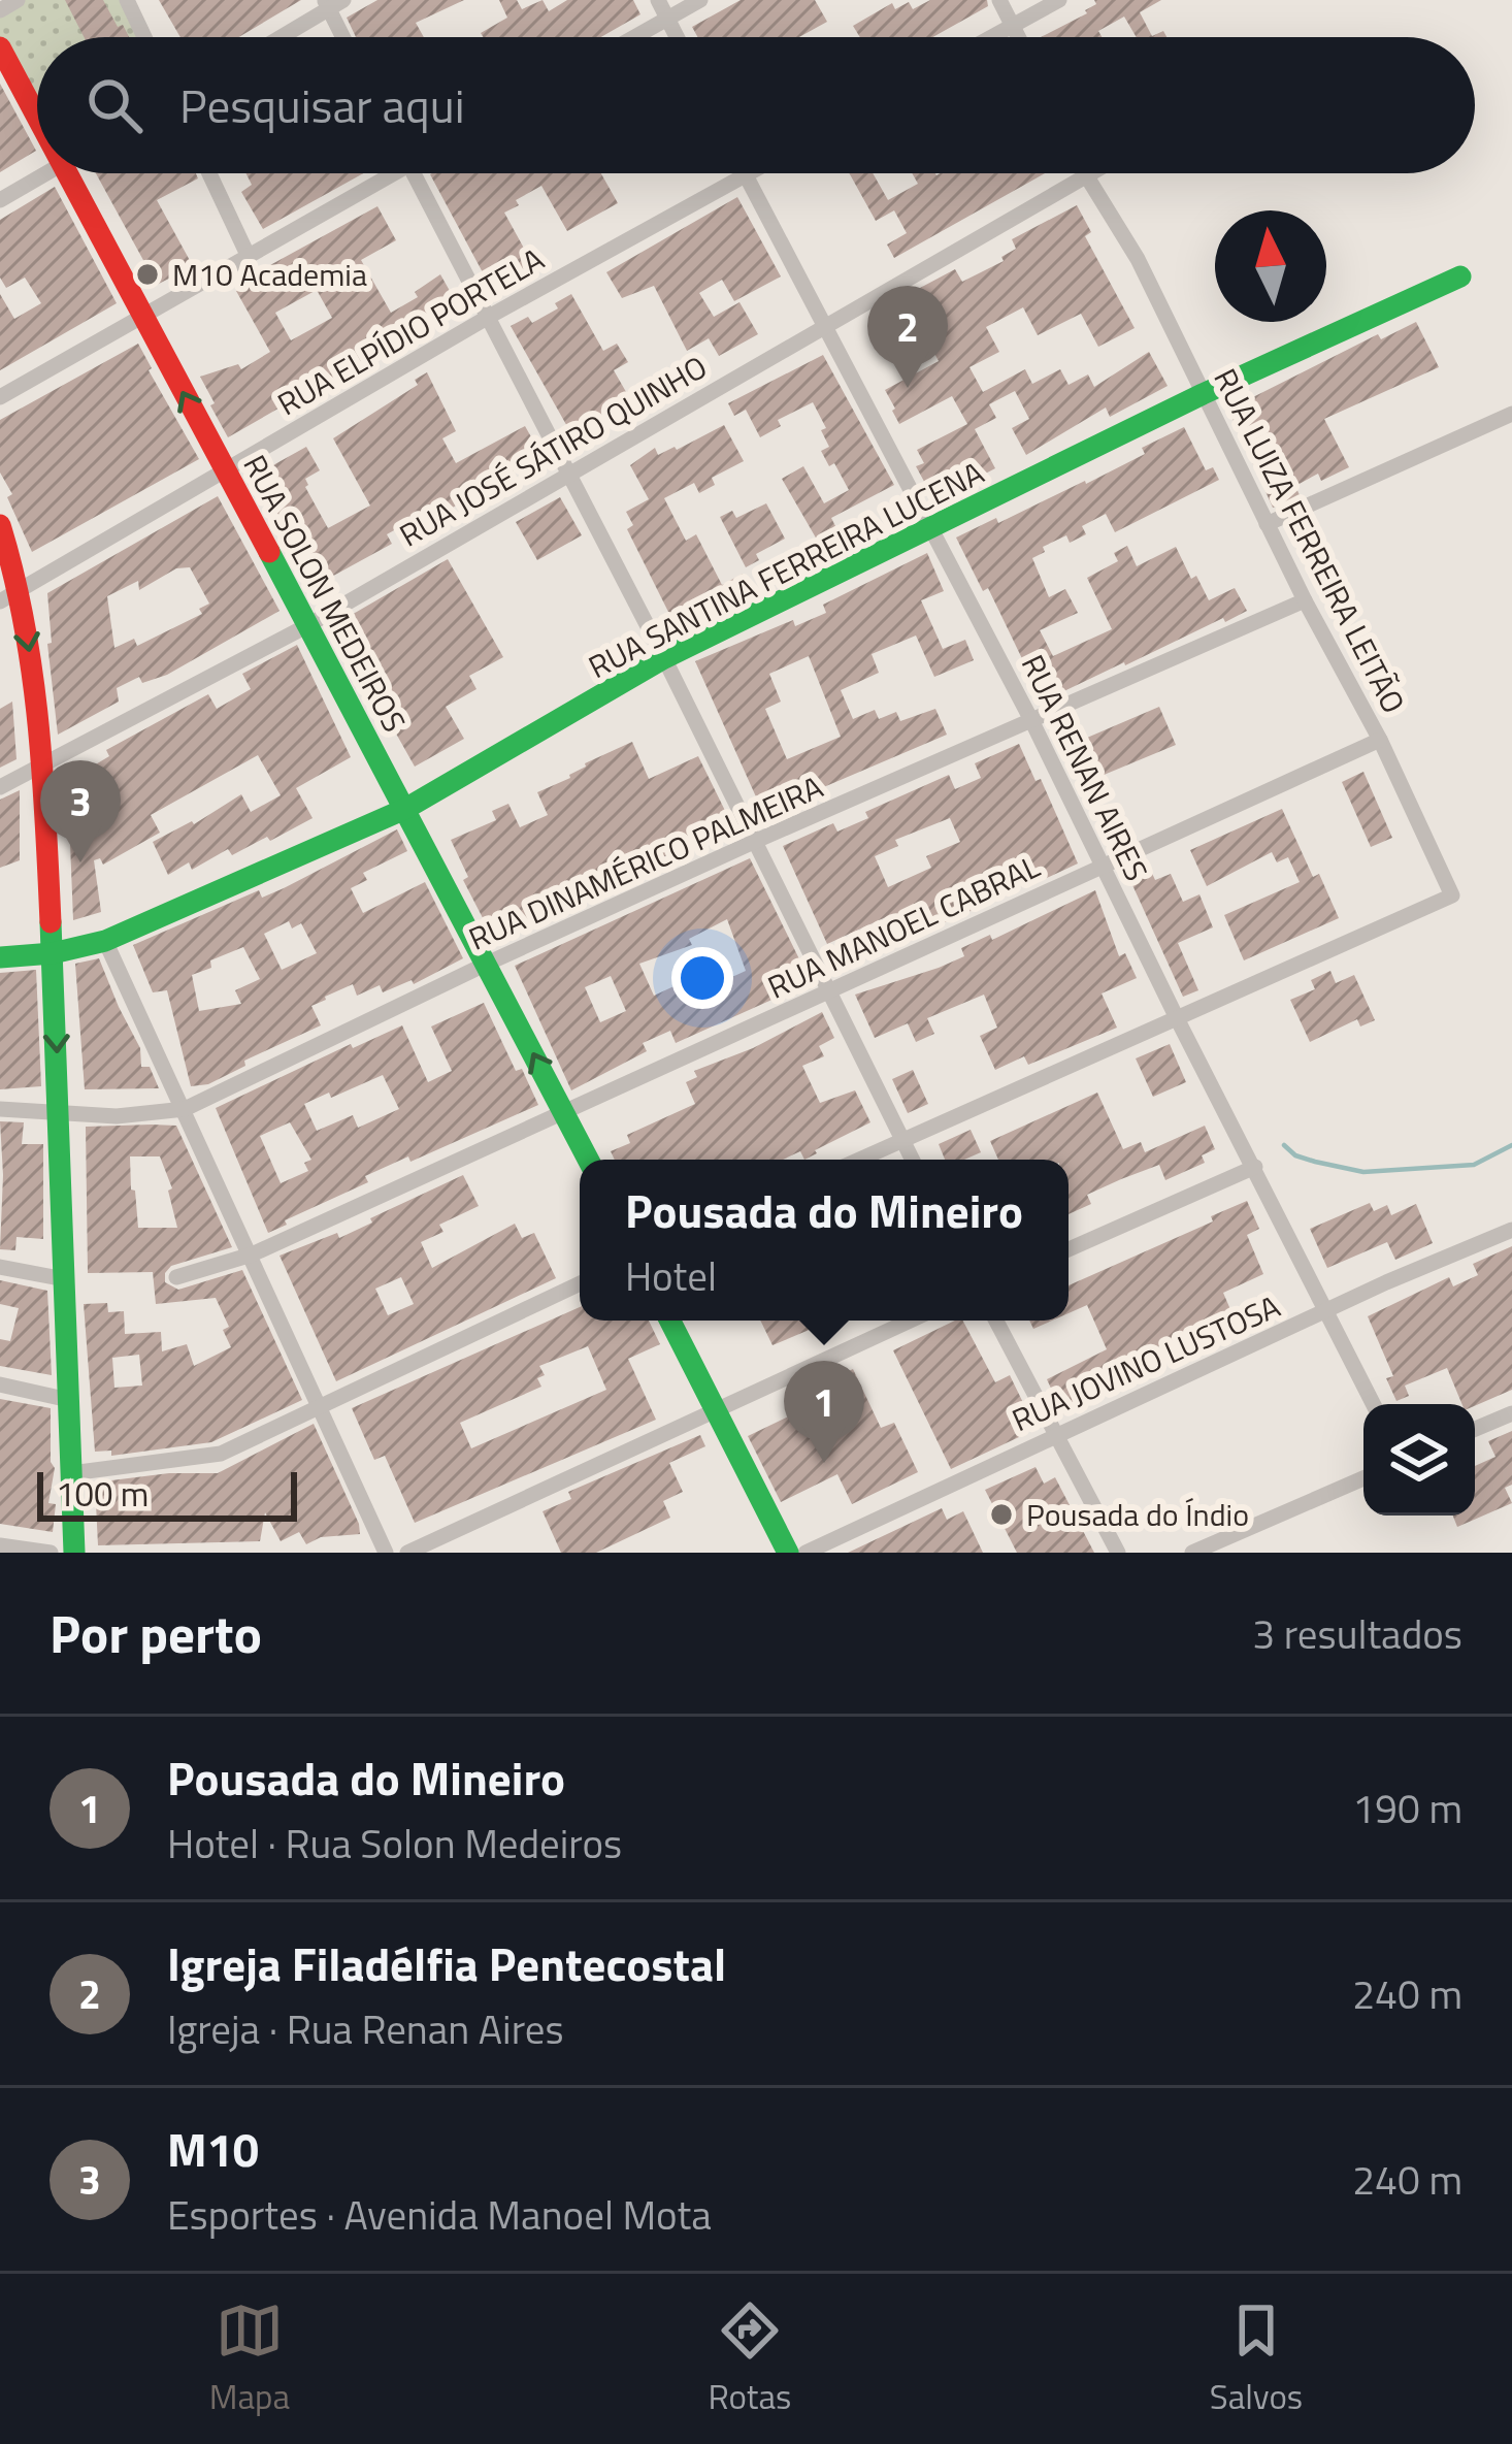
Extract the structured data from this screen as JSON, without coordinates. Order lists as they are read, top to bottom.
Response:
{
  "streets": {
    "main road": ["RUA SANTINA FERREIRA LUCENA", "RUA SOLON MEDEIROS"],
    "street": [
      "RUA ELPÍDIO PORTELA",
      "RUA JOSÉ SÁTIRO QUINHO",
      "RUA LUIZA FERREIRA LEITÃO",
      "RUA RENAN AIRES",
      "RUA DINAMÉRICO PALMEIRA",
      "RUA MANOEL CABRAL",
      "RUA JOVINO LUSTOSA"
    ]
  },
  "crossings": [
    ["RUA ELPÍDIO PORTELA", "RUA SOLON MEDEIROS"],
    ["RUA ELPÍDIO PORTELA", "RUA RENAN AIRES"],
    ["RUA JOSÉ SÁTIRO QUINHO", "RUA LUIZA FERREIRA LEITÃO"],
    ["RUA JOSÉ SÁTIRO QUINHO", "RUA SOLON MEDEIROS"],
    ["RUA JOSÉ SÁTIRO QUINHO", "RUA RENAN AIRES"],
    ["RUA LUIZA FERREIRA LEITÃO", "RUA SANTINA FERREIRA LUCENA"],
    ["RUA LUIZA FERREIRA LEITÃO", "RUA RENAN AIRES"],
    ["RUA LUIZA FERREIRA LEITÃO", "RUA DINAMÉRICO PALMEIRA"],
    ["RUA LUIZA FERREIRA LEITÃO", "RUA MANOEL CABRAL"],
    ["RUA SANTINA FERREIRA LUCENA", "RUA SOLON MEDEIROS"],
    ["RUA SANTINA FERREIRA LUCENA", "RUA RENAN AIRES"],
    ["RUA SOLON MEDEIROS", "RUA DINAMÉRICO PALMEIRA"],
    ["RUA SOLON MEDEIROS", "RUA MANOEL CABRAL"],
    ["RUA RENAN AIRES", "RUA DINAMÉRICO PALMEIRA"],
    ["RUA RENAN AIRES", "RUA MANOEL CABRAL"],
    ["RUA RENAN AIRES", "RUA JOVINO LUSTOSA"]
  ],
  "places": ["M10 Academia", "Pousada do Índio"],
  "scale_bar": "100 m",
  "north": "top",
  "page": {
    "search": "Pesquisar aqui",
    "pins": ["2", "3", "1"],
    "popup": ["Pousada do Mineiro", "Hotel"],
    "scale": "100 m",
    "heading": ["Por perto", "3 resultados"],
    "list": [
      {
        "mark": "1",
        "name": "Pousada do Mineiro",
        "note": "Hotel · Rua Solon Medeiros",
        "value": "190 m"
      },
      {
        "mark": "2",
        "name": "Igreja Filadélfia Pentecostal",
        "note": "Igreja · Rua Renan Aires",
        "value": "240 m"
      },
      {
        "mark": "3",
        "name": "M10",
        "note": "Esportes · Avenida Manoel Mota",
        "value": "240 m"
      }
    ],
    "nav": ["Mapa", "Rotas", "Salvos"]
  }
}
